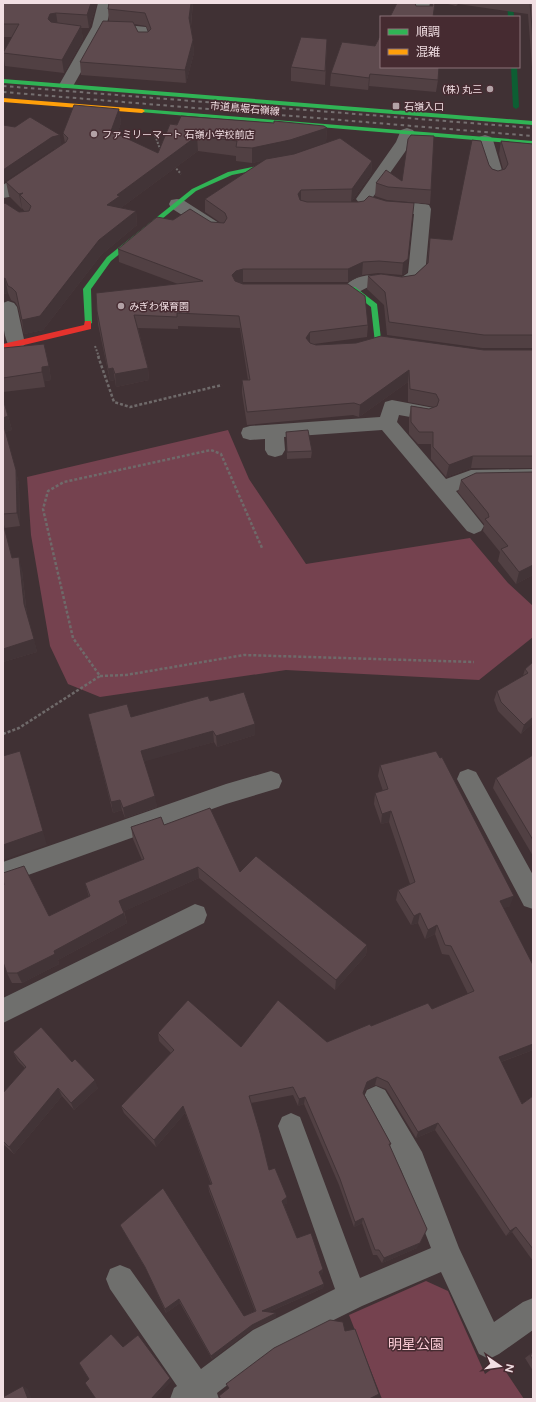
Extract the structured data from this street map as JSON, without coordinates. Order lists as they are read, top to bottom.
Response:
{
  "streets": {
    "street": ["市道鳥堀石嶺線"]
  },
  "parks": ["明星公園"],
  "places": {
    "other": ["(株) 丸三", "ファミリーマート 石嶺小学校前店", "みぎわ保育園"],
    "transit": ["石嶺入口"]
  },
  "legend": ["順調", "混雑"],
  "north": "right"
}
